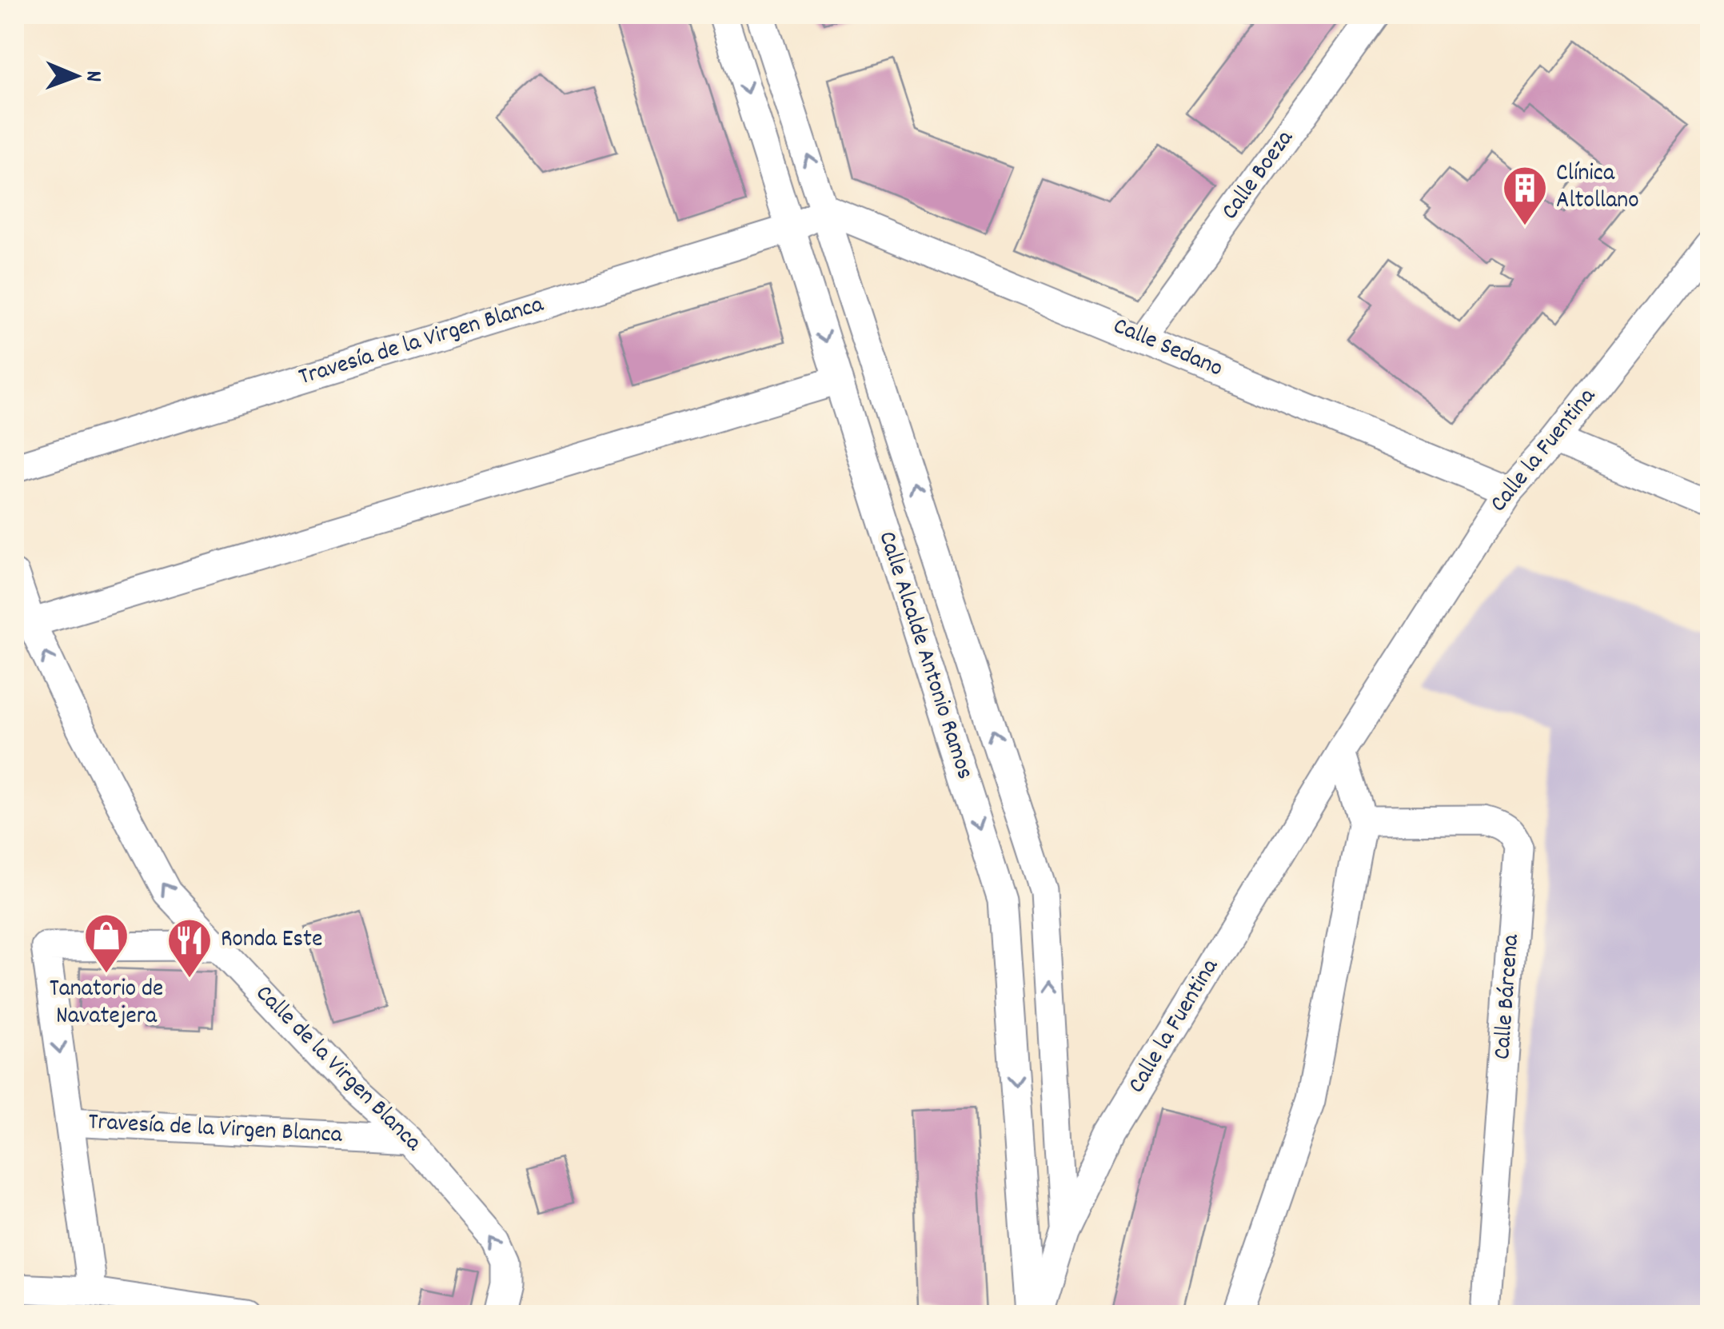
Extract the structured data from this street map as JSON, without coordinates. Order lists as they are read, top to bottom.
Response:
{
  "streets": {
    "street": [
      "Calle Boeza",
      "Travesía de la Virgen Blanca",
      "Calle Sedano",
      "Calle la Fuentina",
      "Calle Alcalde Antonio Ramos",
      "Calle Bárcena",
      "Calle de la Virgen Blanca"
    ]
  },
  "crossings": [
    ["Calle Boeza", "Calle Sedano"],
    ["Travesía de la Virgen Blanca", "Calle Sedano"],
    ["Travesía de la Virgen Blanca", "Calle Alcalde Antonio Ramos"],
    ["Travesía de la Virgen Blanca", "Calle de la Virgen Blanca"],
    ["Calle Sedano", "Calle la Fuentina"],
    ["Calle Sedano", "Calle Alcalde Antonio Ramos"],
    ["Calle la Fuentina", "Calle Alcalde Antonio Ramos"]
  ],
  "one_way": ["Calle de la Virgen Blanca"],
  "places": {
    "building": ["Clínica Altollano"],
    "shop": ["Tanatorio de Navatejera"],
    "restaurant": ["Ronda Este"]
  },
  "north": "right"
}
